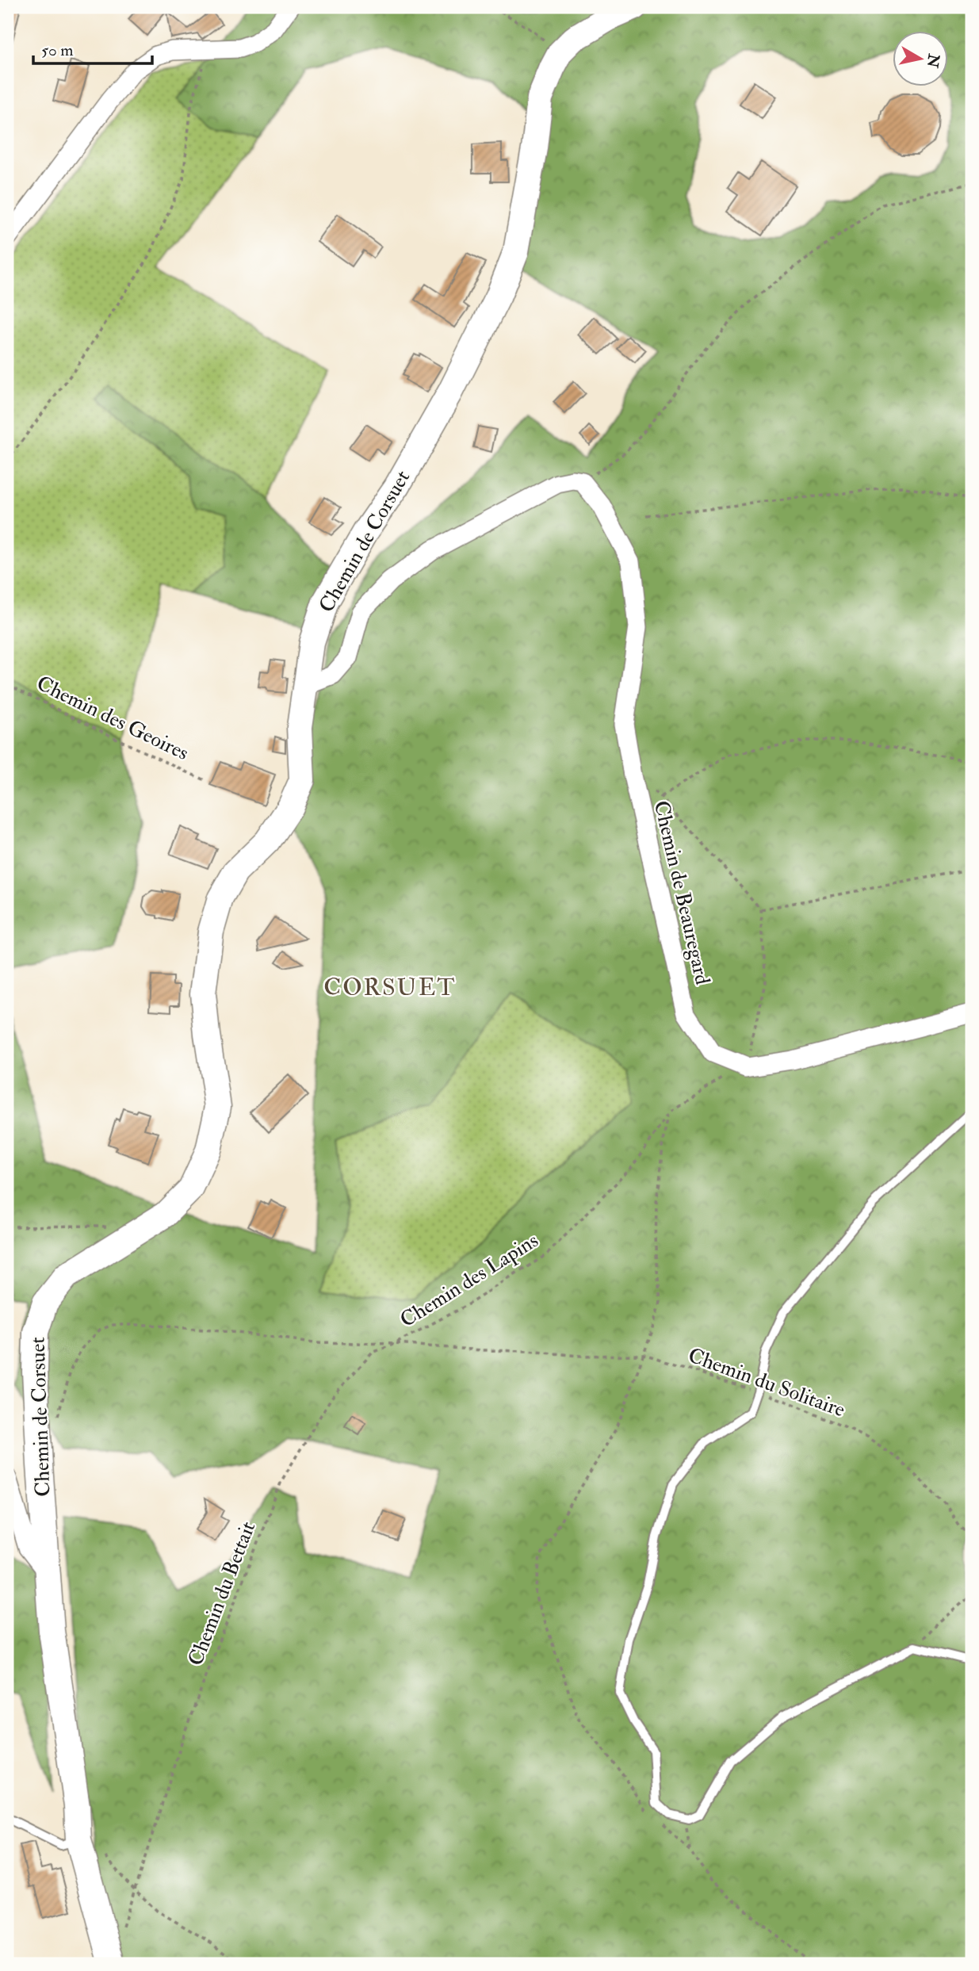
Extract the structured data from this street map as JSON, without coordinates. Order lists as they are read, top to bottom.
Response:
{
  "streets": {
    "street": ["Chemin de Corsuet", "Chemin de Beauregard"],
    "path": [
      "Chemin des Geoires",
      "Chemin des Lapins",
      "Chemin du Solitaire",
      "Chemin du Bettait"
    ]
  },
  "crossings": [
    ["Chemin de Beauregard", "Chemin des Lapins"],
    ["Chemin des Lapins", "Chemin du Solitaire"],
    ["Chemin des Lapins", "Chemin du Bettait"],
    ["Chemin du Solitaire", "Chemin du Bettait"]
  ],
  "districts": ["CORSUET"],
  "scale_bar": "50 m",
  "north": "right"
}
